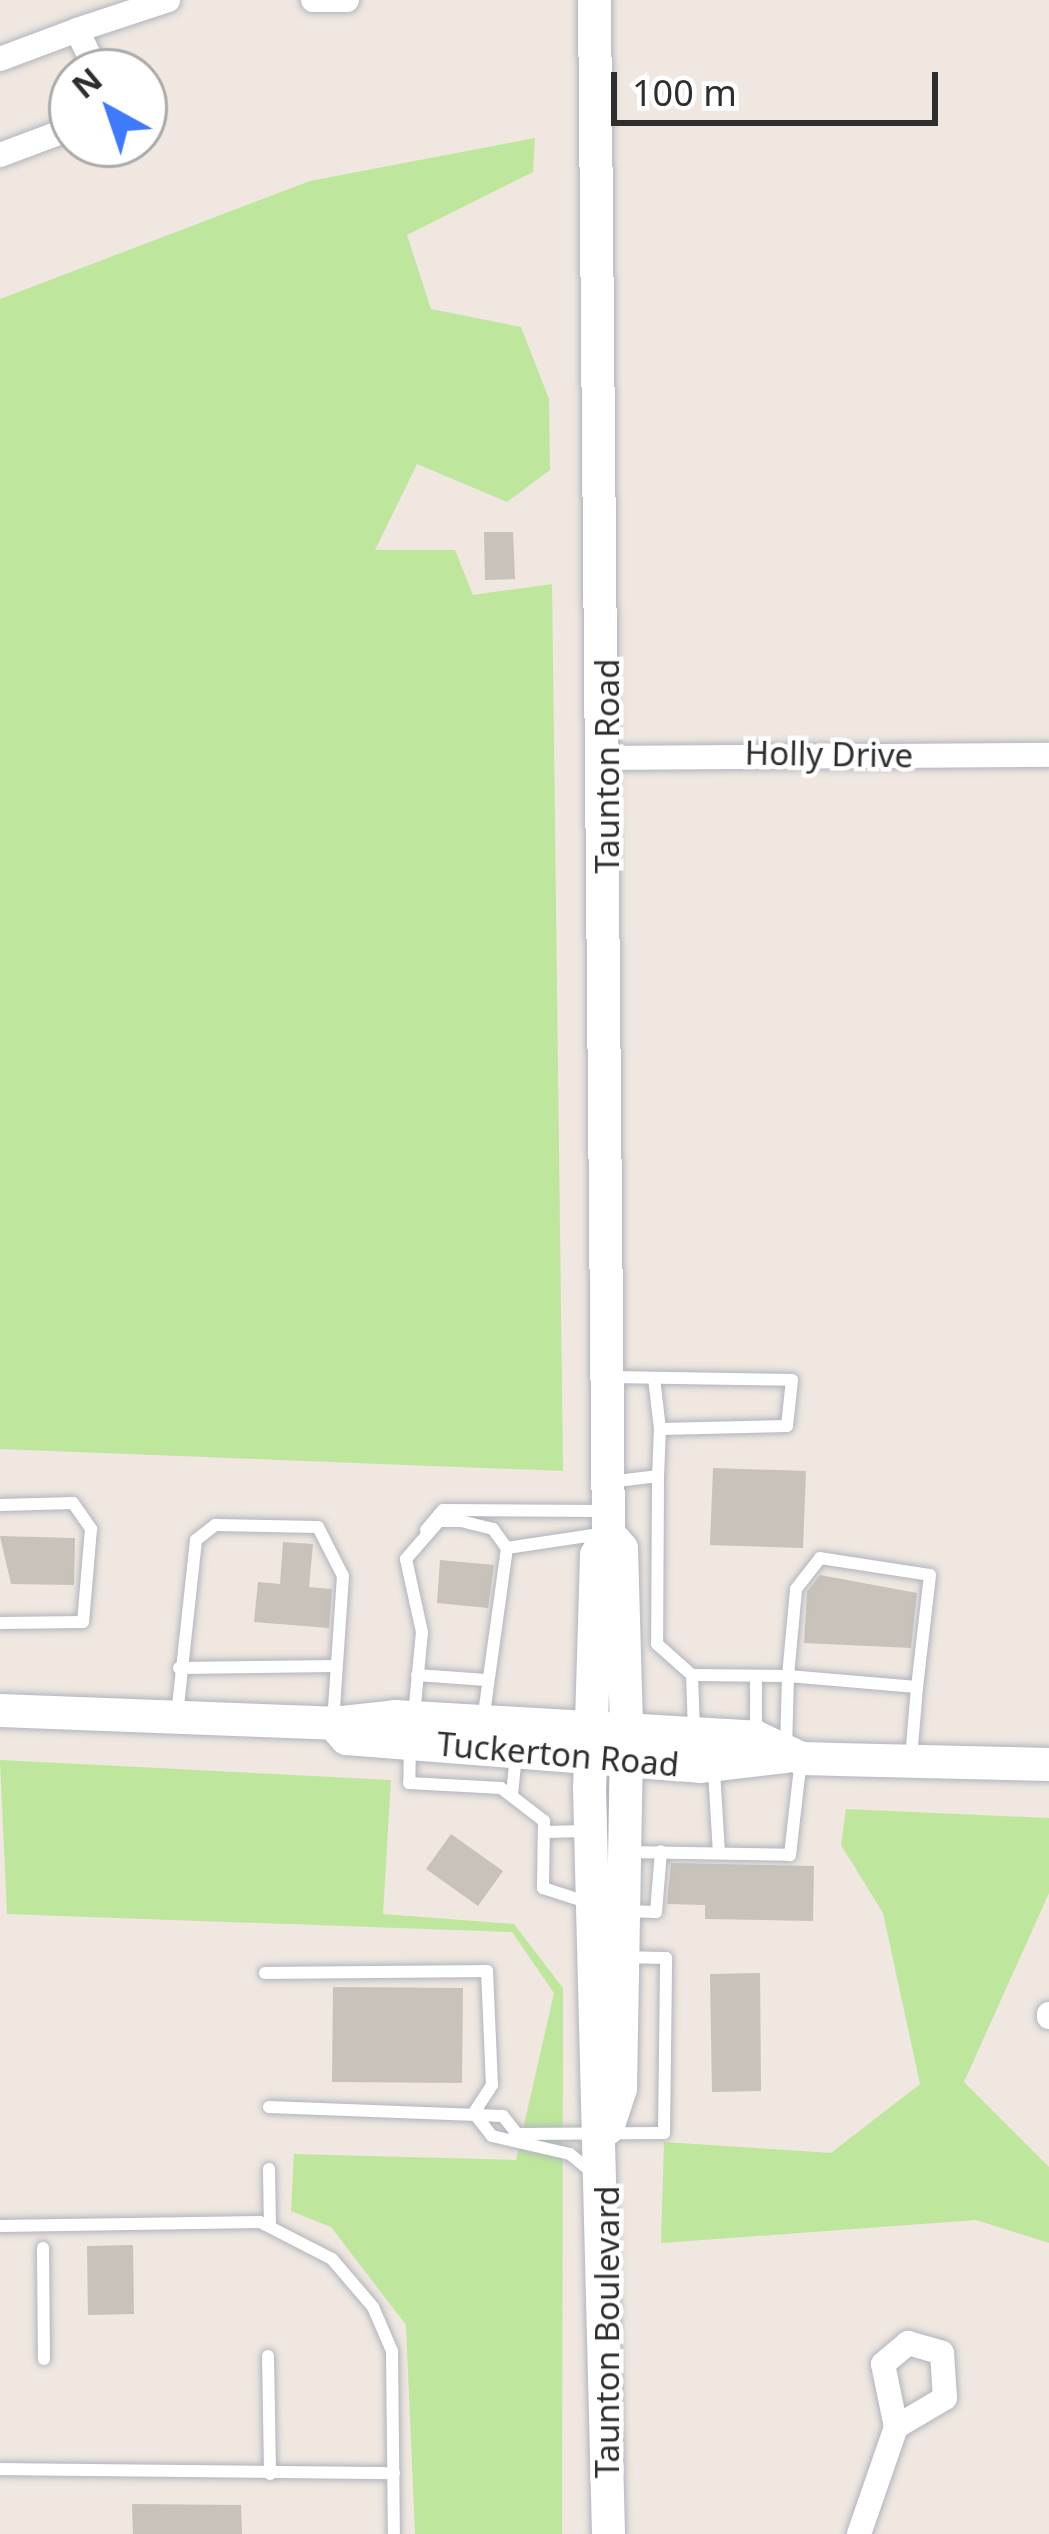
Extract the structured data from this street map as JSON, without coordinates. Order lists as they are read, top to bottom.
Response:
{
  "streets": {
    "main road": ["Taunton Road", "Tuckerton Road", "Taunton Boulevard"],
    "street": ["Holly Drive"]
  },
  "crossings": [
    ["Holly Drive", "Taunton Road"],
    ["Taunton Road", "Tuckerton Road"],
    ["Taunton Road", "Taunton Boulevard"],
    ["Tuckerton Road", "Taunton Boulevard"]
  ],
  "scale_bar": "100 m",
  "north": "top left"
}
